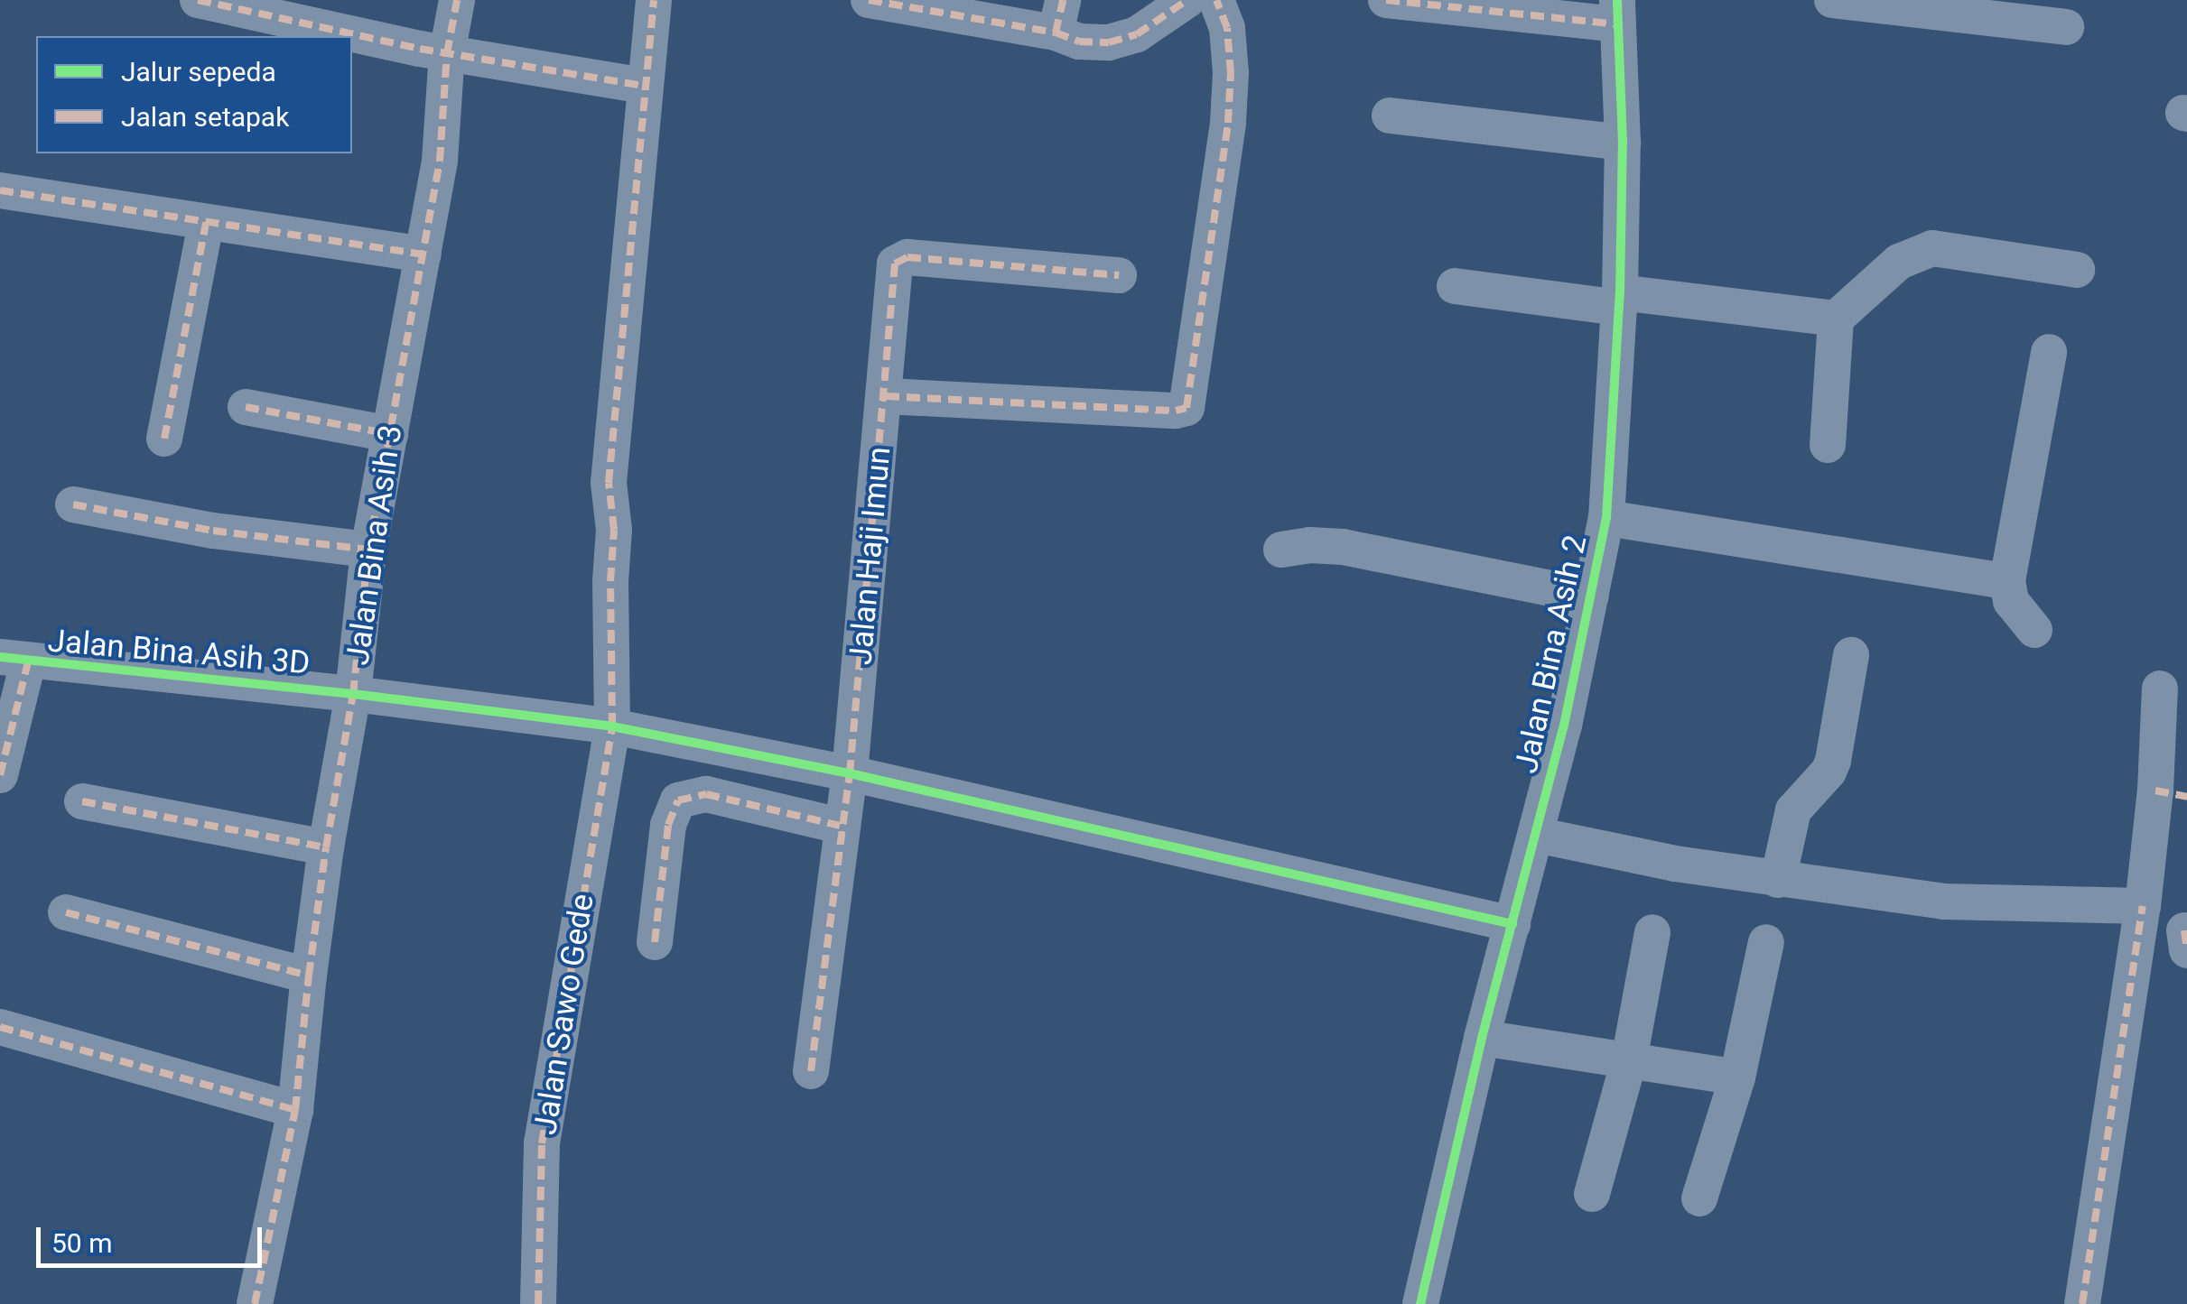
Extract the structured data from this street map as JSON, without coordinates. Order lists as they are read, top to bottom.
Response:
{
  "streets": {
    "street": [
      "Jalan Bina Asih 3",
      "Jalan Haji Imun",
      "Jalan Bina Asih 3D",
      "Jalan Bina Asih 2",
      "Jalan Sawo Gede"
    ]
  },
  "crossings": [
    ["Jalan Bina Asih 3", "Jalan Bina Asih 3D"],
    ["Jalan Haji Imun", "Jalan Bina Asih 3D"],
    ["Jalan Bina Asih 3D", "Jalan Bina Asih 2"],
    ["Jalan Bina Asih 3D", "Jalan Sawo Gede"]
  ],
  "legend": ["Jalur sepeda", "Jalan setapak"],
  "scale_bar": "50 m"
}
